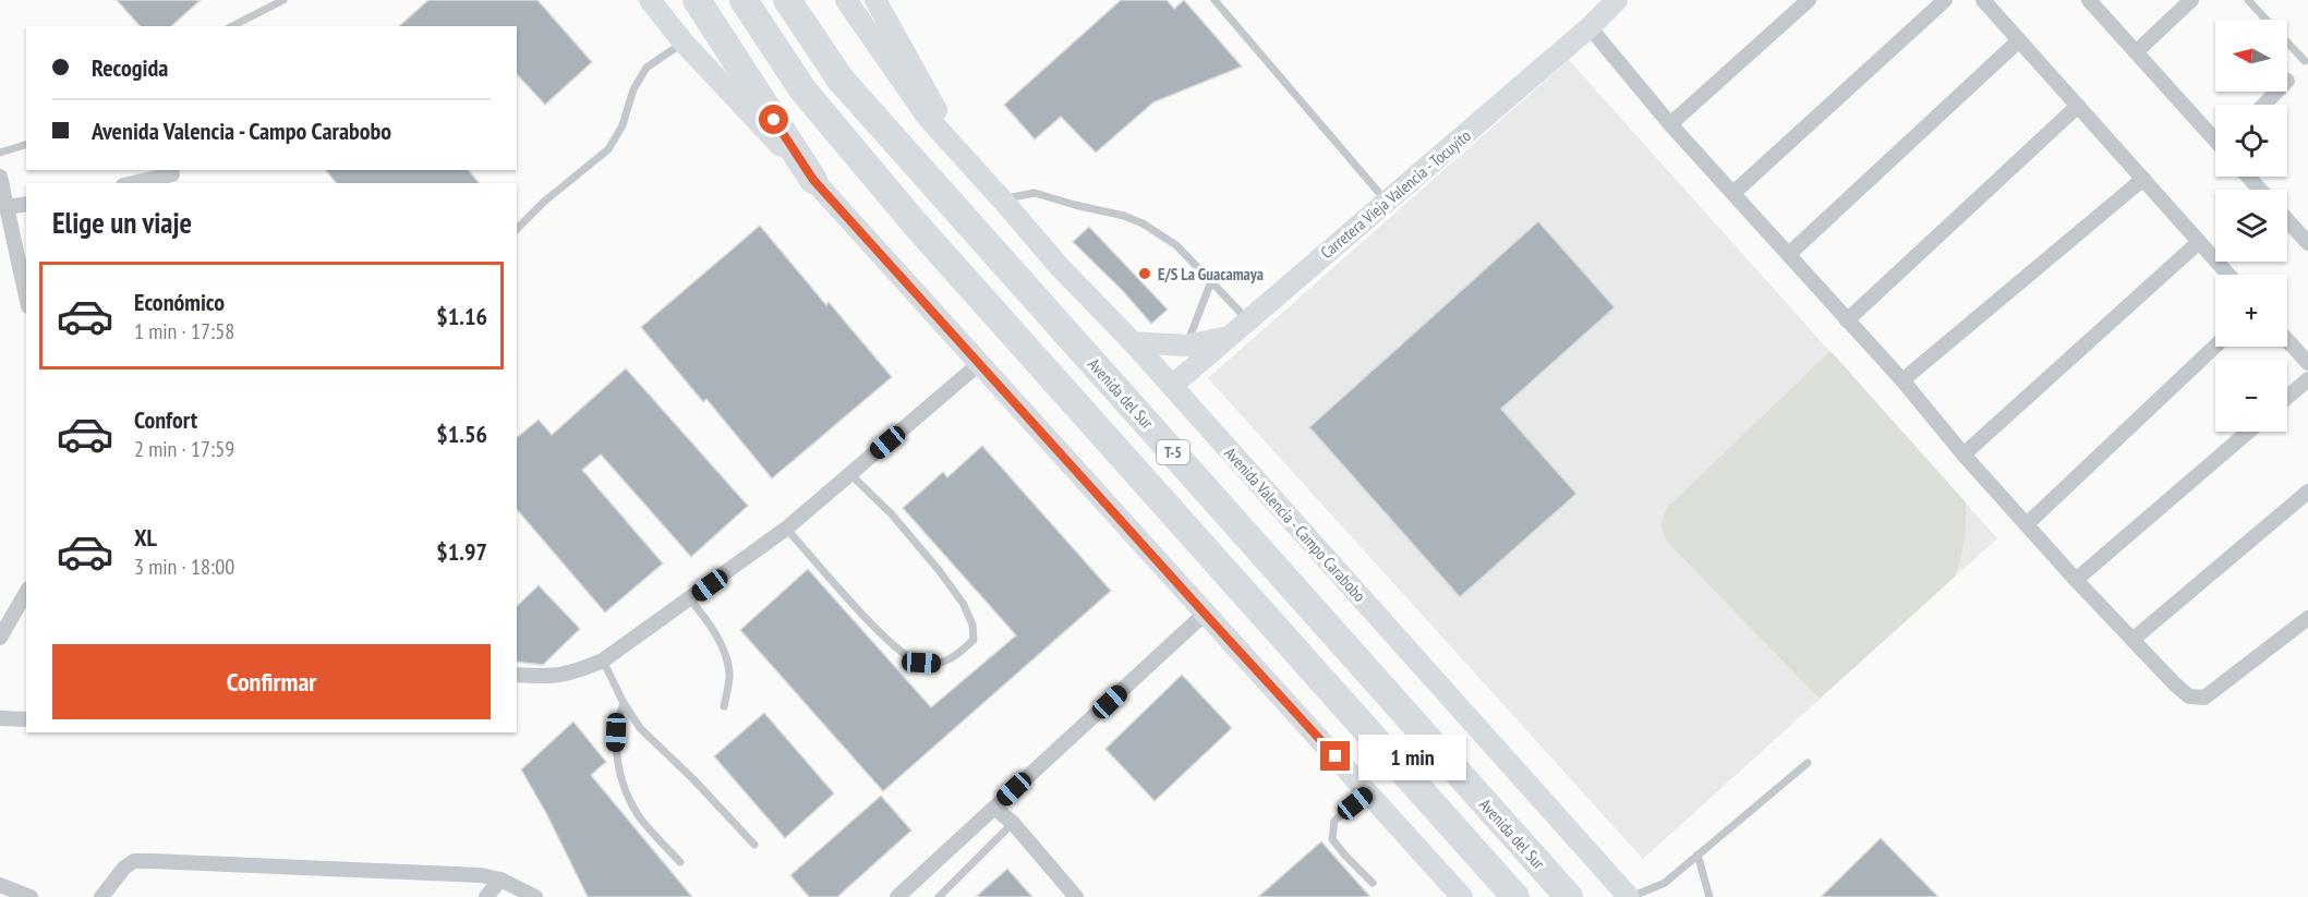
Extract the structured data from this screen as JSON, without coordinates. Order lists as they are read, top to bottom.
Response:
{
  "streets": {
    "highway": ["Avenida del Sur", "T-5"],
    "street": ["Carretera Vieja Valencia - Tocuyito", "Avenida Valencia - Campo Carabobo"]
  },
  "crossings": [
    ["Carretera Vieja Valencia - Tocuyito", "Avenida Valencia - Campo Carabobo"]
  ],
  "places": ["E/S La Guacamaya"],
  "north": "left",
  "page": {
    "map_buttons": ["+", "−"],
    "banner": ["Recogida", "Avenida Valencia - Campo Carabobo"],
    "heading": "Elige un viaje",
    "list": [
      {
        "name": "Económico",
        "note": "1 min · 17:58",
        "value": "$1.16"
      },
      {
        "name": "Confort",
        "note": "2 min · 17:59",
        "value": "$1.56"
      },
      {
        "name": "XL",
        "note": "3 min · 18:00",
        "value": "$1.97"
      }
    ],
    "buttons": "Confirmar",
    "bubble": "1 min"
  }
}
